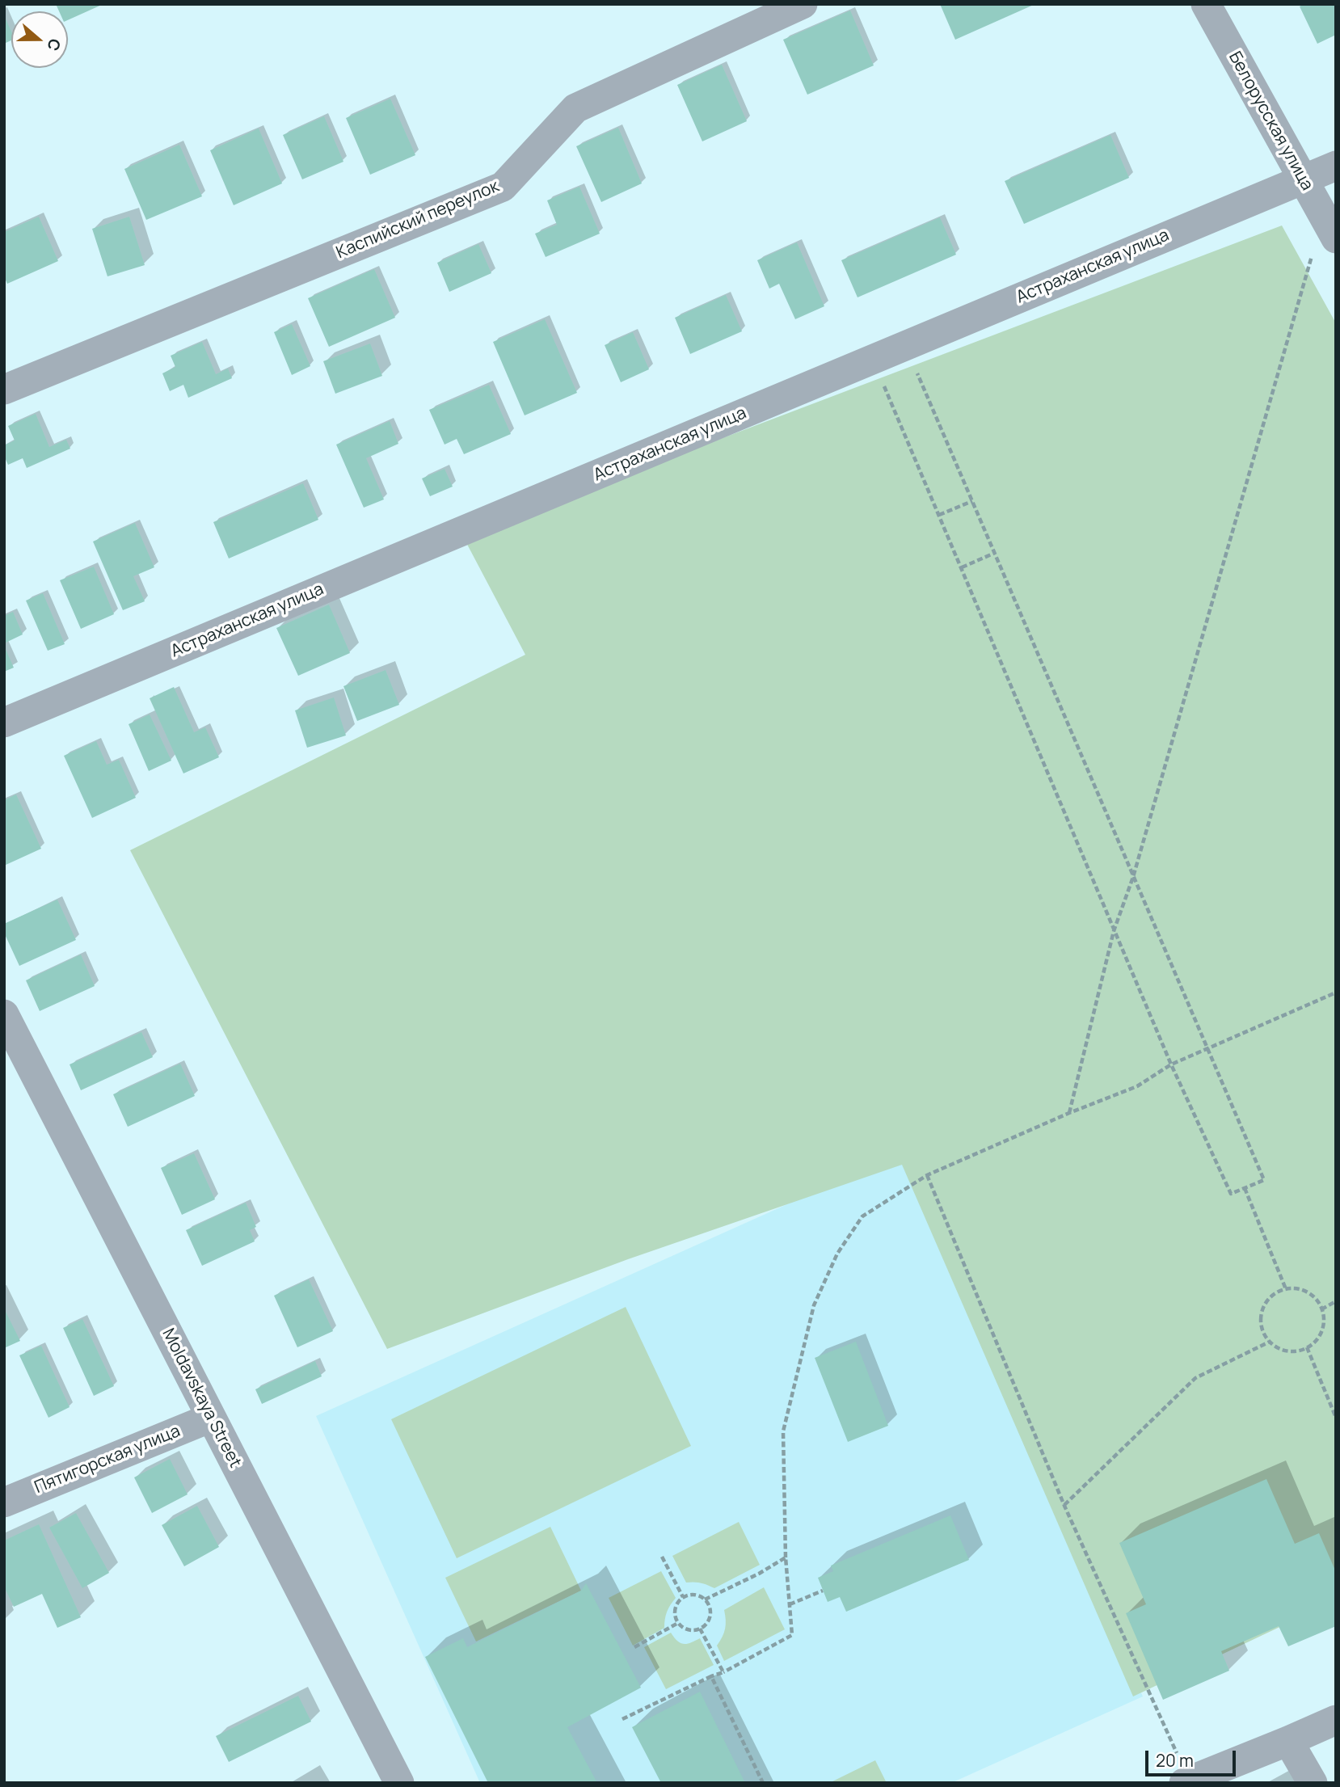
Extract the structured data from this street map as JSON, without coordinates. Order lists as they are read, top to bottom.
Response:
{
  "streets": {
    "street": [
      "Белорусская улица",
      "Каспийский переулок",
      "Астраханская улица",
      "Moldavskaya Street",
      "Пятигорская улица"
    ]
  },
  "crossings": [
    ["Белорусская улица", "Астраханская улица"],
    ["Moldavskaya Street", "Пятигорская улица"]
  ],
  "scale_bar": "20 m",
  "north": "right"
}
